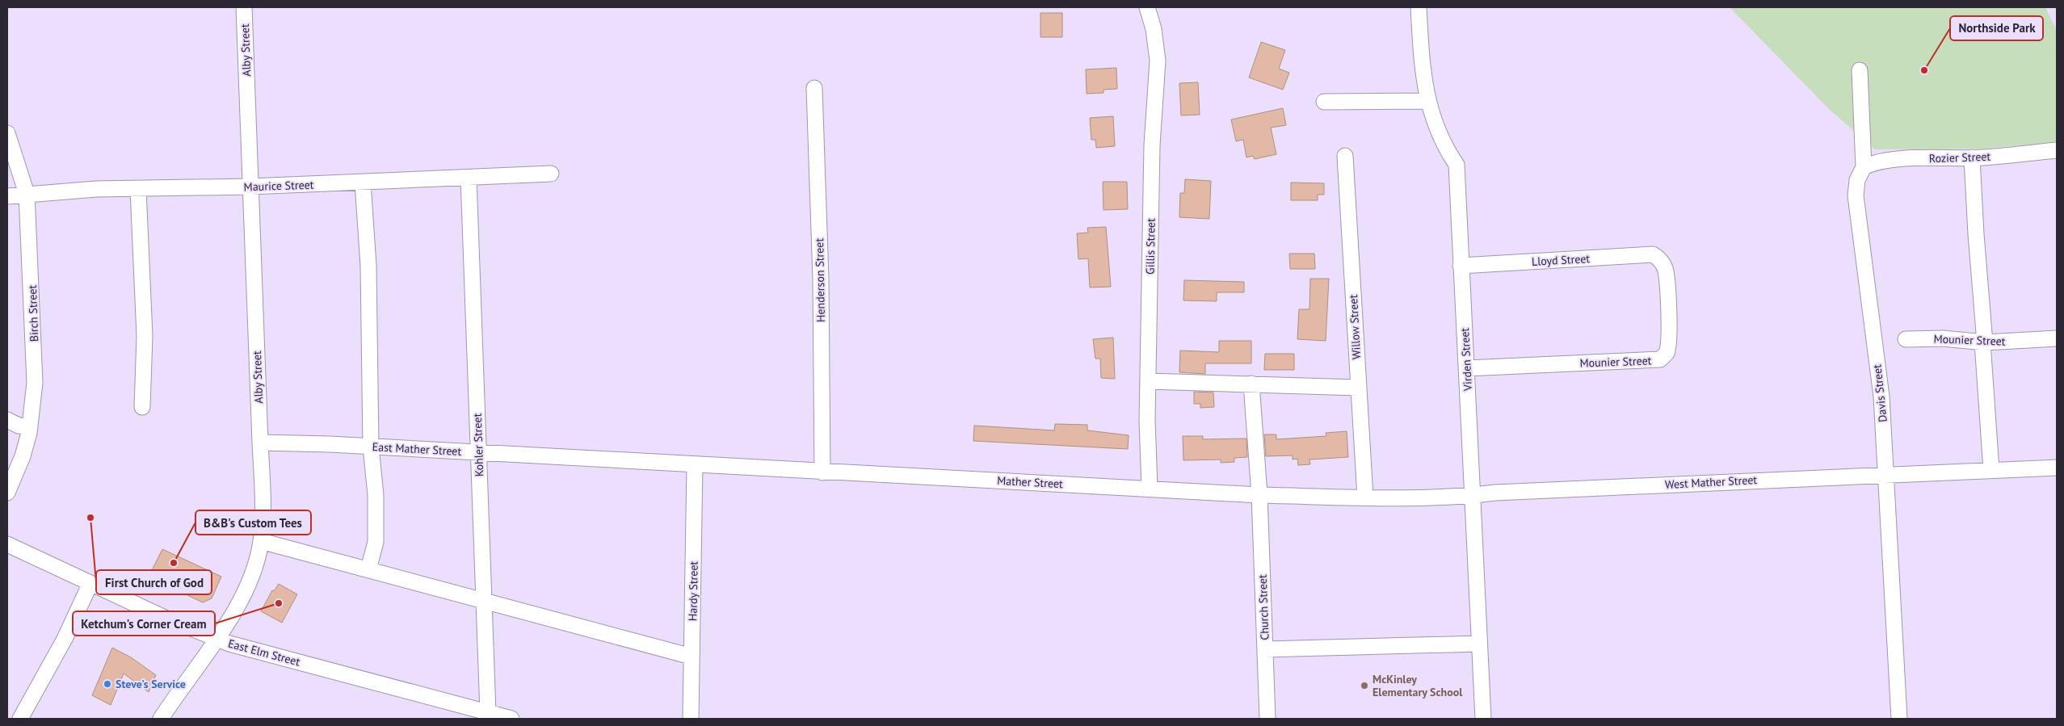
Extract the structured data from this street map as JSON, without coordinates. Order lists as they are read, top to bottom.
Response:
{
  "streets": {
    "street": [
      "Alby Street",
      "Rozier Street",
      "Maurice Street",
      "Gillis Street",
      "Lloyd Street",
      "Henderson Street",
      "Birch Street",
      "Willow Street",
      "Mounier Street",
      "Virden Street",
      "Davis Street",
      "Kohler Street",
      "East Mather Street",
      "Mather Street",
      "West Mather Street",
      "Hardy Street",
      "Church Street",
      "East Elm Street"
    ]
  },
  "crossings": [
    ["Alby Street", "Maurice Street"],
    ["Alby Street", "East Mather Street"],
    ["Alby Street", "East Elm Street"],
    ["Rozier Street", "Davis Street"],
    ["Maurice Street", "Birch Street"],
    ["Maurice Street", "Kohler Street"],
    ["Gillis Street", "Mather Street"],
    ["Lloyd Street", "Mounier Street"],
    ["Lloyd Street", "Virden Street"],
    ["Henderson Street", "Mather Street"],
    ["Willow Street", "Mather Street"],
    ["Willow Street", "West Mather Street"],
    ["Mounier Street", "Virden Street"],
    ["Virden Street", "West Mather Street"],
    ["Davis Street", "West Mather Street"],
    ["Kohler Street", "East Mather Street"],
    ["Kohler Street", "East Elm Street"],
    ["East Mather Street", "Mather Street"],
    ["East Mather Street", "Hardy Street"],
    ["Mather Street", "West Mather Street"],
    ["Mather Street", "Hardy Street"],
    ["Mather Street", "Church Street"]
  ],
  "places": [
    "Northside Park",
    "First Church of God",
    "B&B's Custom Tees",
    "Ketchum's Corner Cream",
    "Steve's Service",
    "McKinley Elementary School"
  ]
}
